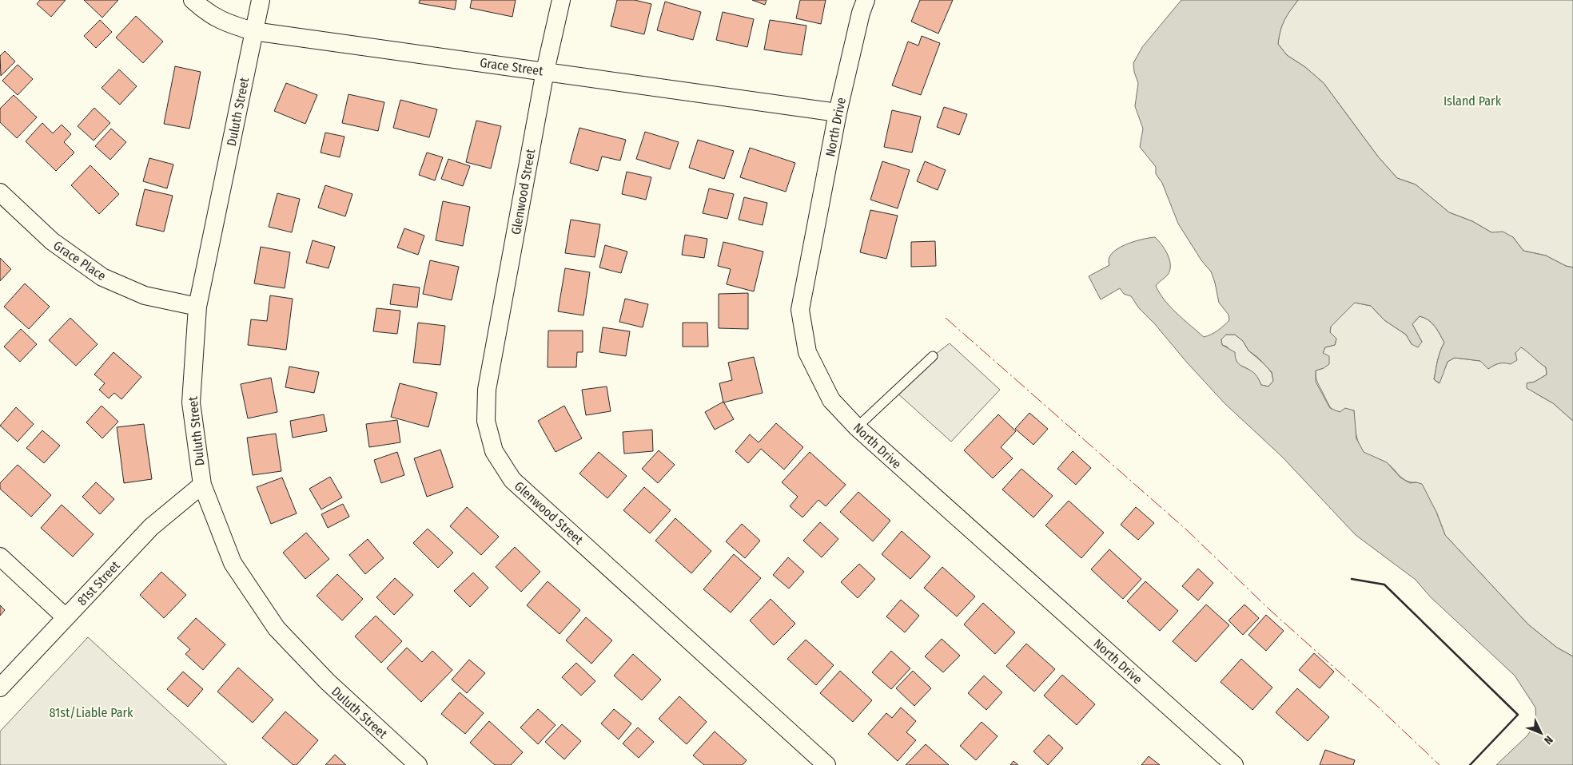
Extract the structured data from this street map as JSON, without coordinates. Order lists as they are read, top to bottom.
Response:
{
  "streets": {
    "street": [
      "Grace Street",
      "Duluth Street",
      "North Drive",
      "Glenwood Street",
      "Grace Place",
      "81st Street"
    ]
  },
  "crossings": [
    ["Grace Street", "Duluth Street"],
    ["Grace Street", "North Drive"],
    ["Grace Street", "Glenwood Street"],
    ["Duluth Street", "Grace Place"],
    ["Duluth Street", "81st Street"]
  ],
  "parks": ["Island Park", "81st/Liable Park"],
  "north": "bottom right"
}
